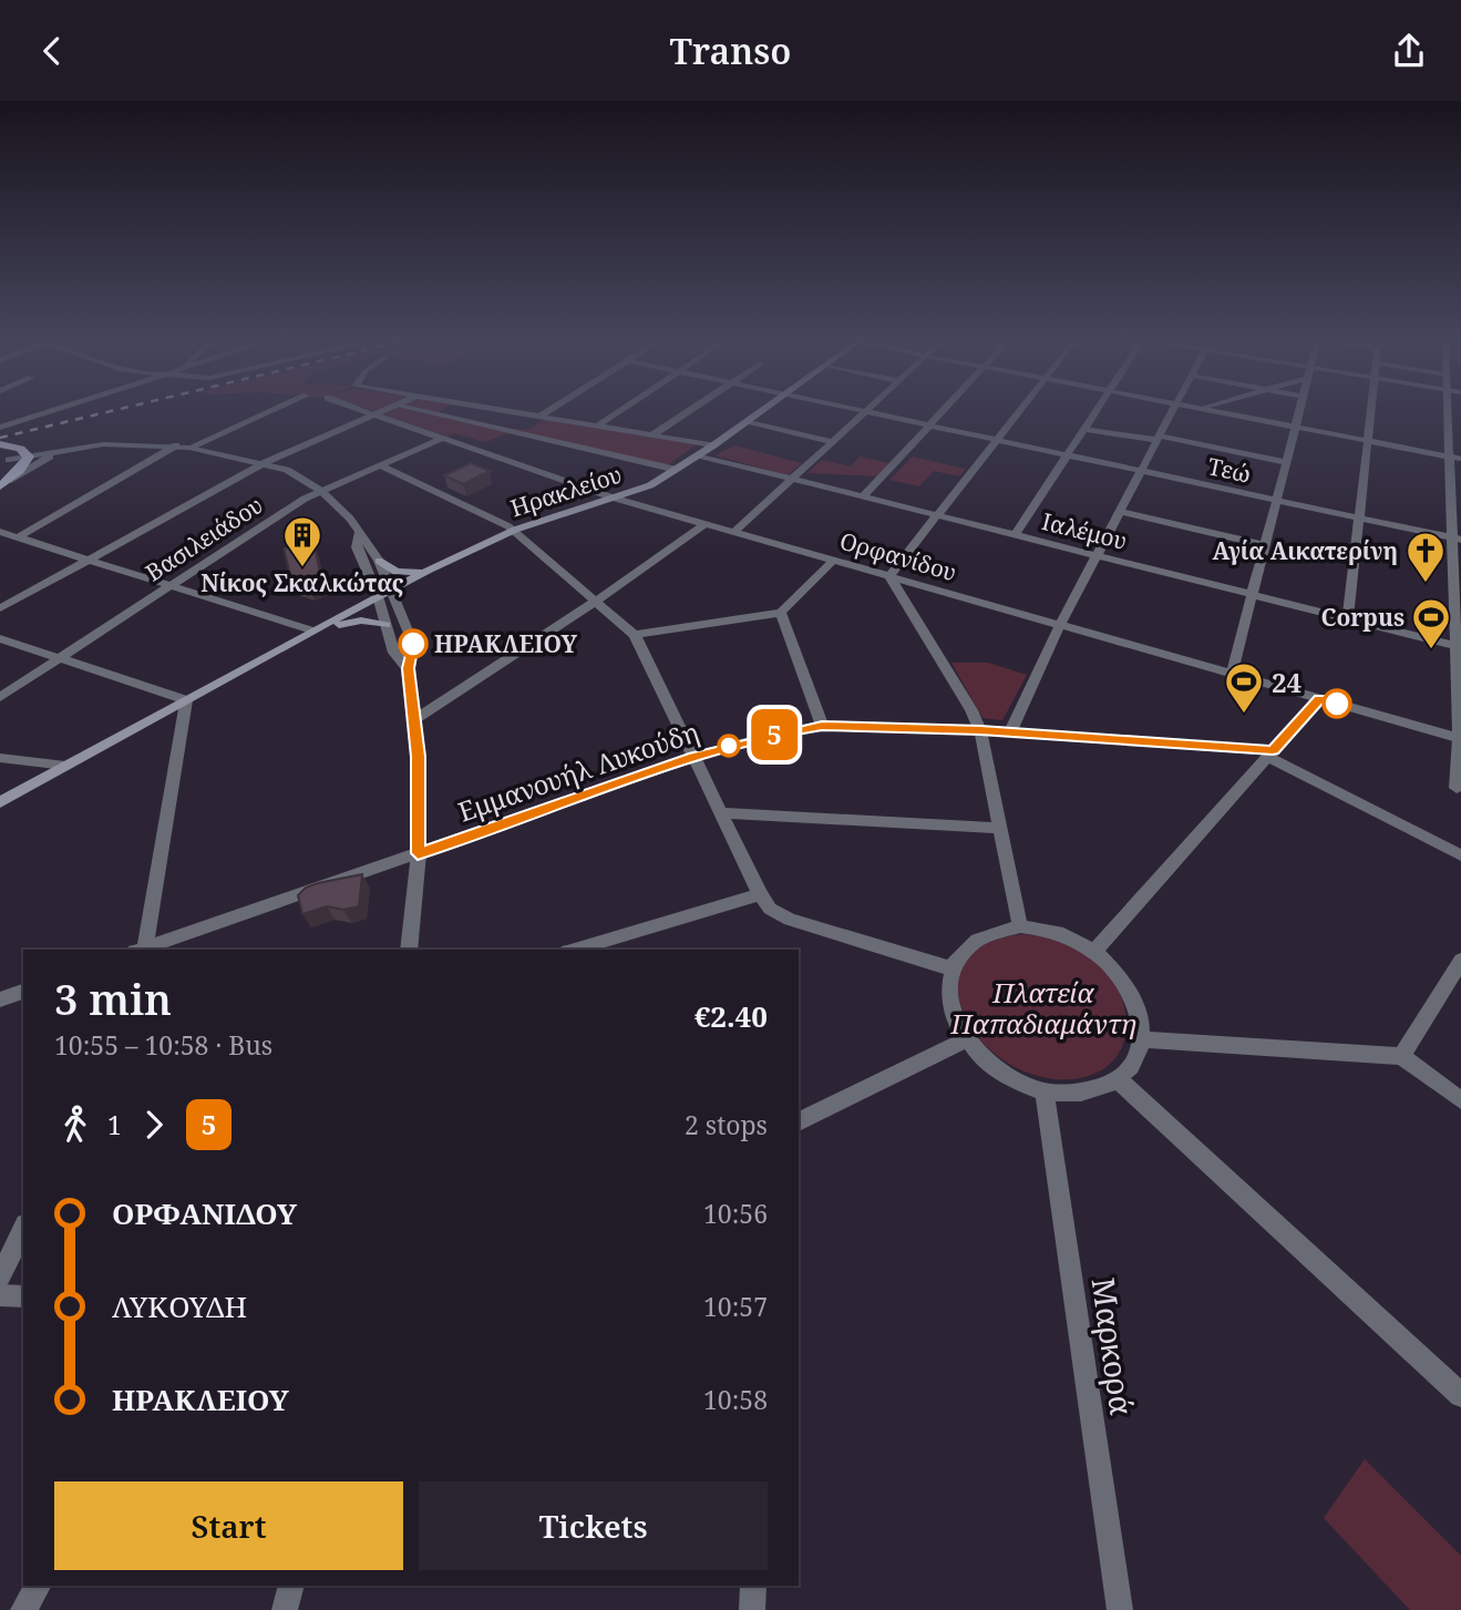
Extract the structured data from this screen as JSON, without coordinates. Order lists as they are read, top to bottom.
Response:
{
  "streets": {
    "main road": ["Ηρακλείου"],
    "street": [
      "Τεώ",
      "Ιαλέμου",
      "Βασιλειάδου",
      "Ορφανίδου",
      "Εμμανουήλ Λυκούδη",
      "Μαρκορά"
    ]
  },
  "crossings": [
    ["Ηρακλείου", "Ιαλέμου"],
    ["Ηρακλείου", "Ορφανίδου"],
    ["Βασιλειάδου", "Ορφανίδου"]
  ],
  "parks": ["Πλατεία Παπαδιαμάντη"],
  "places": {
    "building": ["Νίκος Σκαλκώτας"],
    "church": ["Αγία Αικατερίνη"],
    "other": ["ΗΡΑΚΛΕΙΟΥ"],
    "sports": ["Corpus", "24"]
  },
  "lines": ["bus line 5"],
  "page": {
    "header": "Transo",
    "on_map": "5",
    "heading": ["3 min", "10:55 – 10:58 · Bus", "€2.40"],
    "legs": ["1", "5", "2 stops"],
    "list": [
      {
        "name": "ΟΡΦΑΝΙΔΟΥ",
        "value": "10:56"
      },
      {
        "name": "ΛΥΚΟΥΔΗ",
        "value": "10:57"
      },
      {
        "name": "ΗΡΑΚΛΕΙΟΥ",
        "value": "10:58"
      }
    ],
    "buttons": ["Start", "Tickets"]
  }
}
